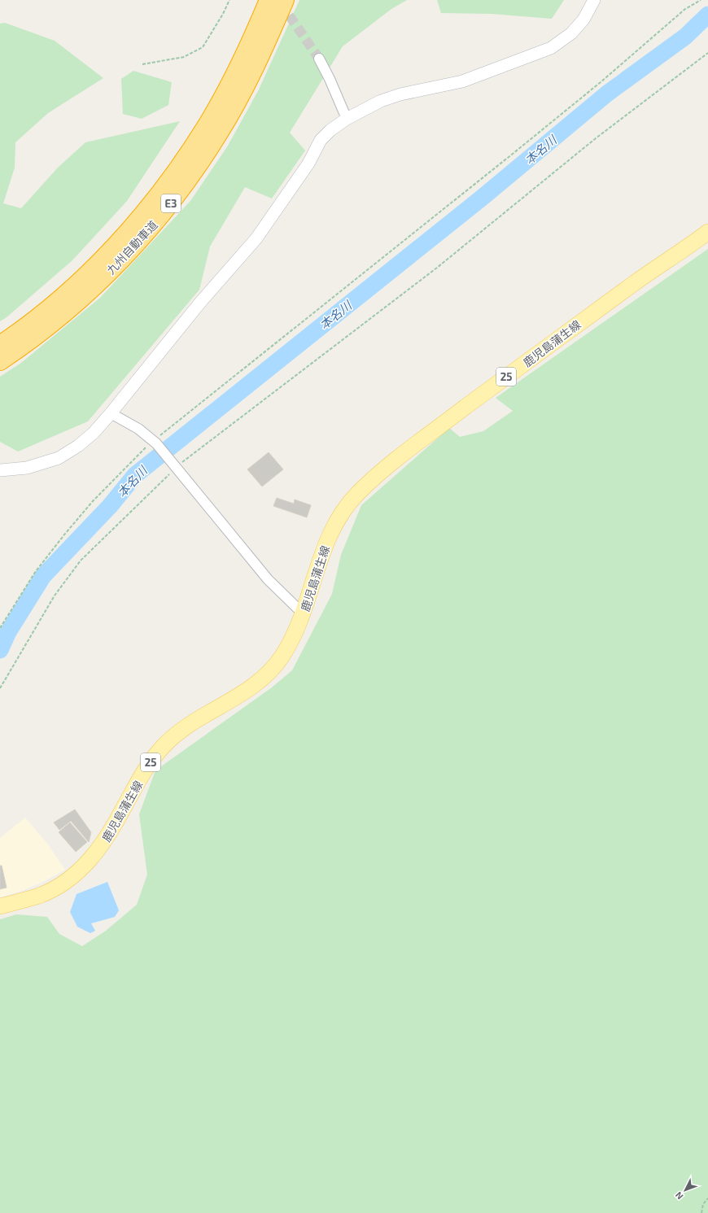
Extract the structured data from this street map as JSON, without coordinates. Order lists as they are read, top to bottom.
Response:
{
  "streets": {
    "highway": ["E3", "九州自動車道"],
    "main road": ["鹿児島蒲生線", "25"]
  },
  "water": ["本名川"],
  "north": "bottom left"
}
